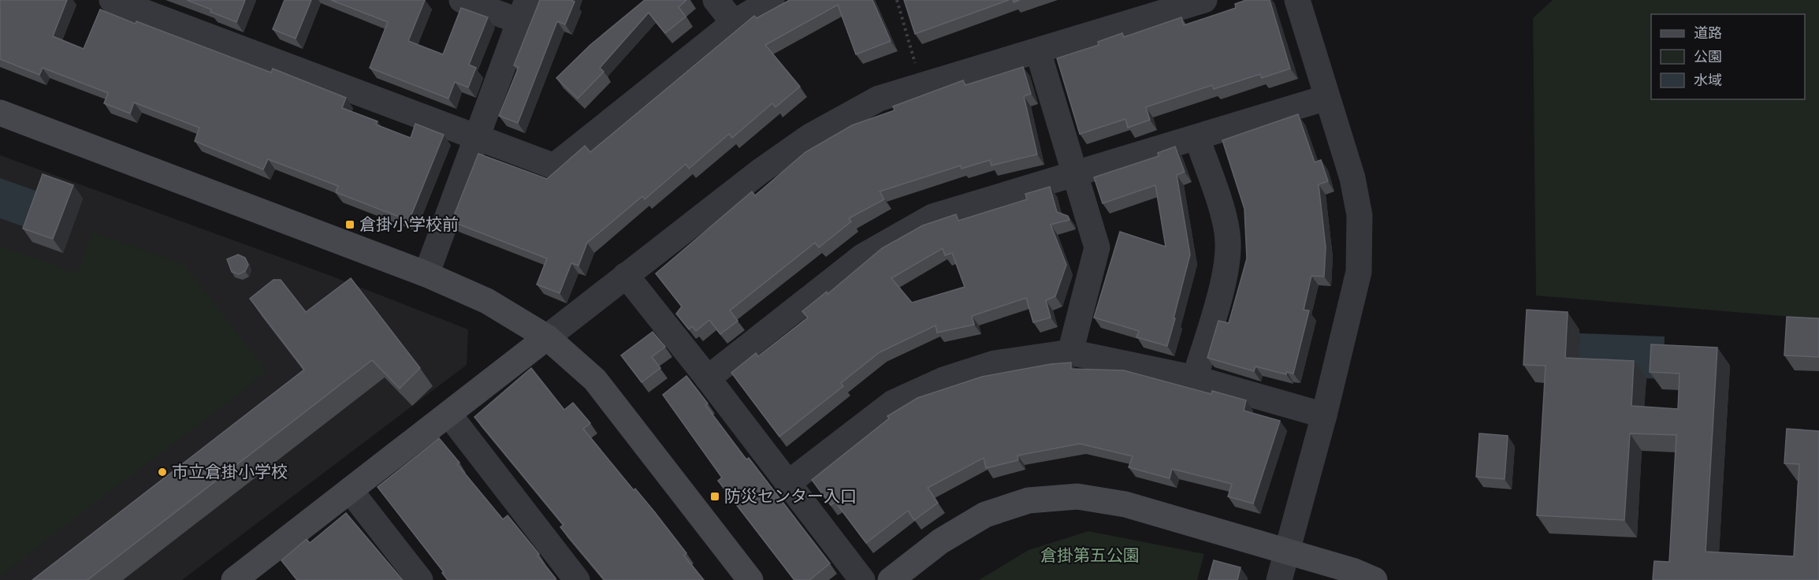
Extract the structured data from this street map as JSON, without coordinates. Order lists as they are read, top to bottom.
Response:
{
  "parks": ["倉掛第五公園"],
  "places": {
    "transit": ["倉掛小学校前", "防災センター入口"],
    "other": ["市立倉掛小学校"]
  },
  "legend": ["道路", "公園", "水域"]
}
